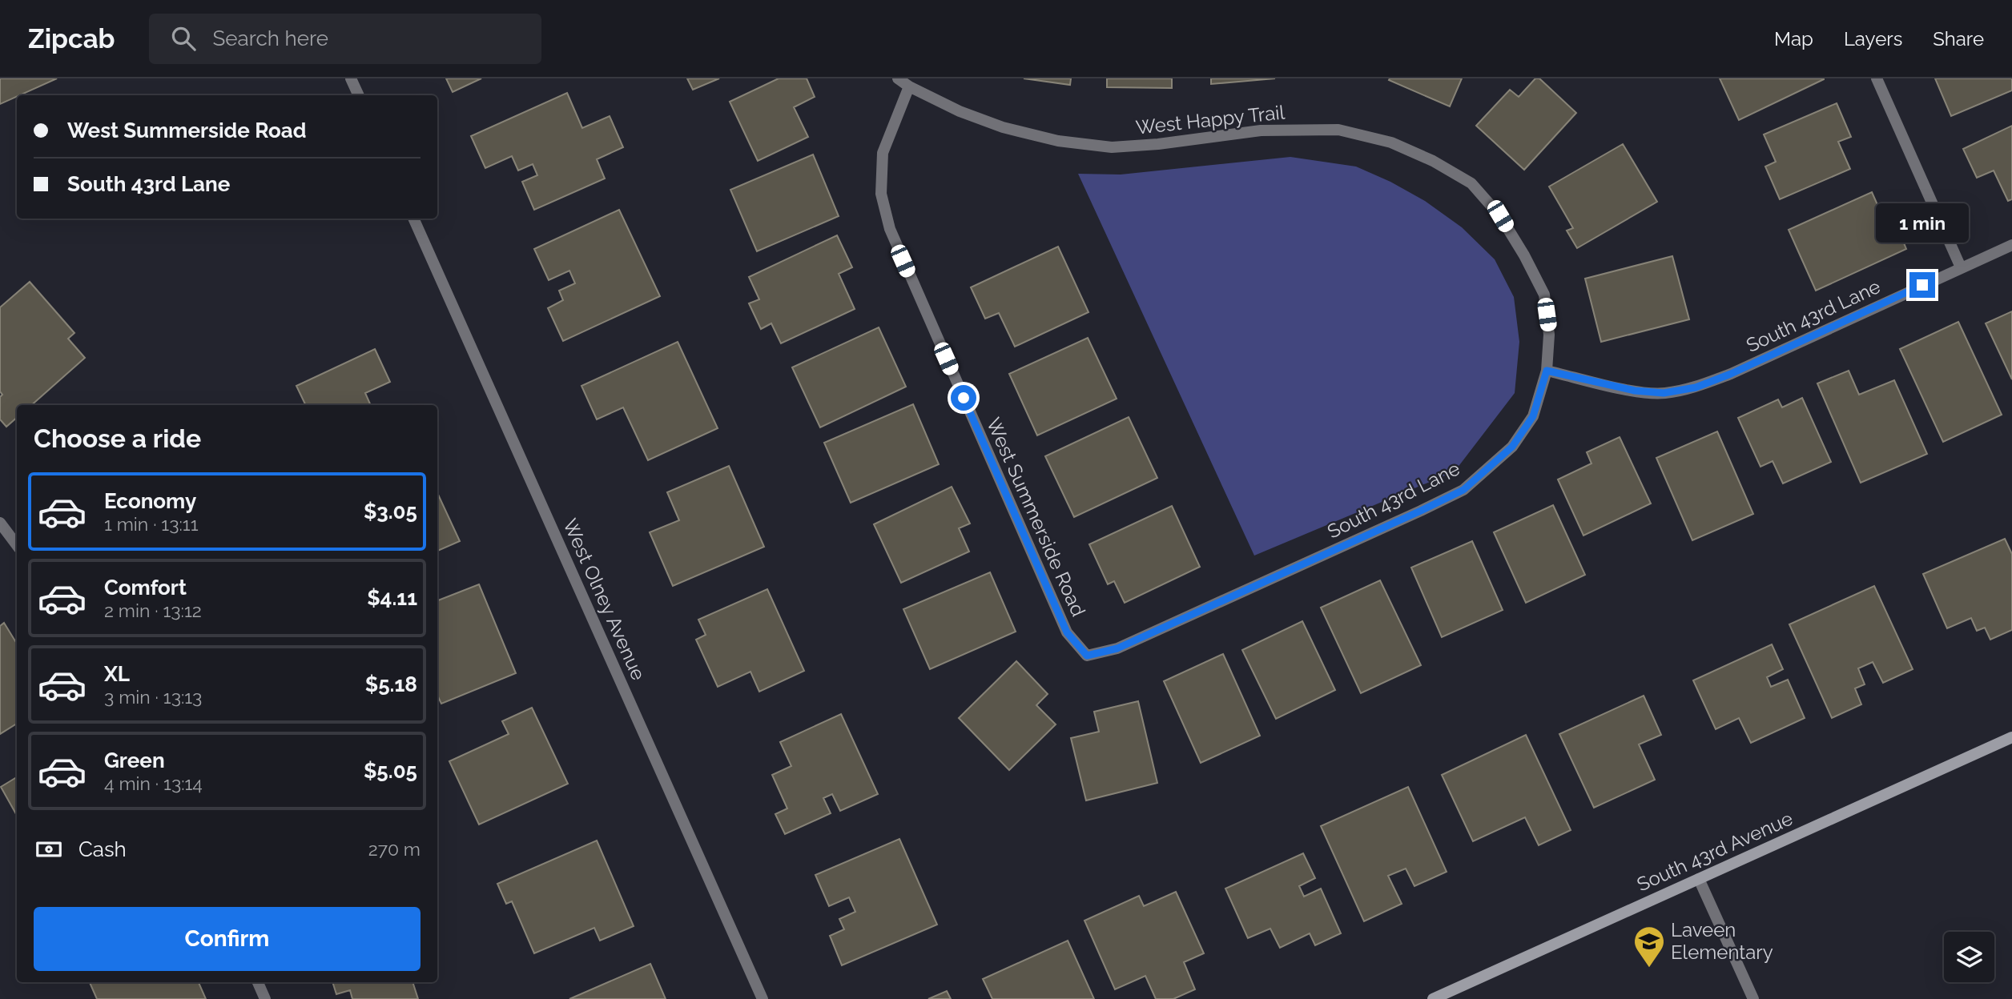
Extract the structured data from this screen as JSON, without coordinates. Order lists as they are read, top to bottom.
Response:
{
  "streets": {
    "street": [
      "West Happy Trail",
      "South 43rd Lane",
      "West Summerside Road",
      "West Olney Avenue",
      "South 43rd Avenue"
    ]
  },
  "crossings": [
    ["West Happy Trail", "South 43rd Lane"],
    ["West Happy Trail", "West Summerside Road"],
    ["South 43rd Lane", "West Summerside Road"]
  ],
  "places": {
    "school or university": ["Laveen Elementary"]
  },
  "page": {
    "header": "Zipcab",
    "search": "Search here",
    "nav": ["Map", "Layers", "Share"],
    "banner": ["West Summerside Road", "South 43rd Lane"],
    "bubble": "1 min",
    "heading": "Choose a ride",
    "list": [
      {
        "name": "Economy",
        "note": "1 min · 13:11",
        "value": "$3.05"
      },
      {
        "name": "Comfort",
        "note": "2 min · 13:12",
        "value": "$4.11"
      },
      {
        "name": "XL",
        "note": "3 min · 13:13",
        "value": "$5.18"
      },
      {
        "name": "Green",
        "note": "4 min · 13:14",
        "value": "$5.05"
      }
    ],
    "pay": ["Cash", "270 m"],
    "buttons": "Confirm"
  }
}
